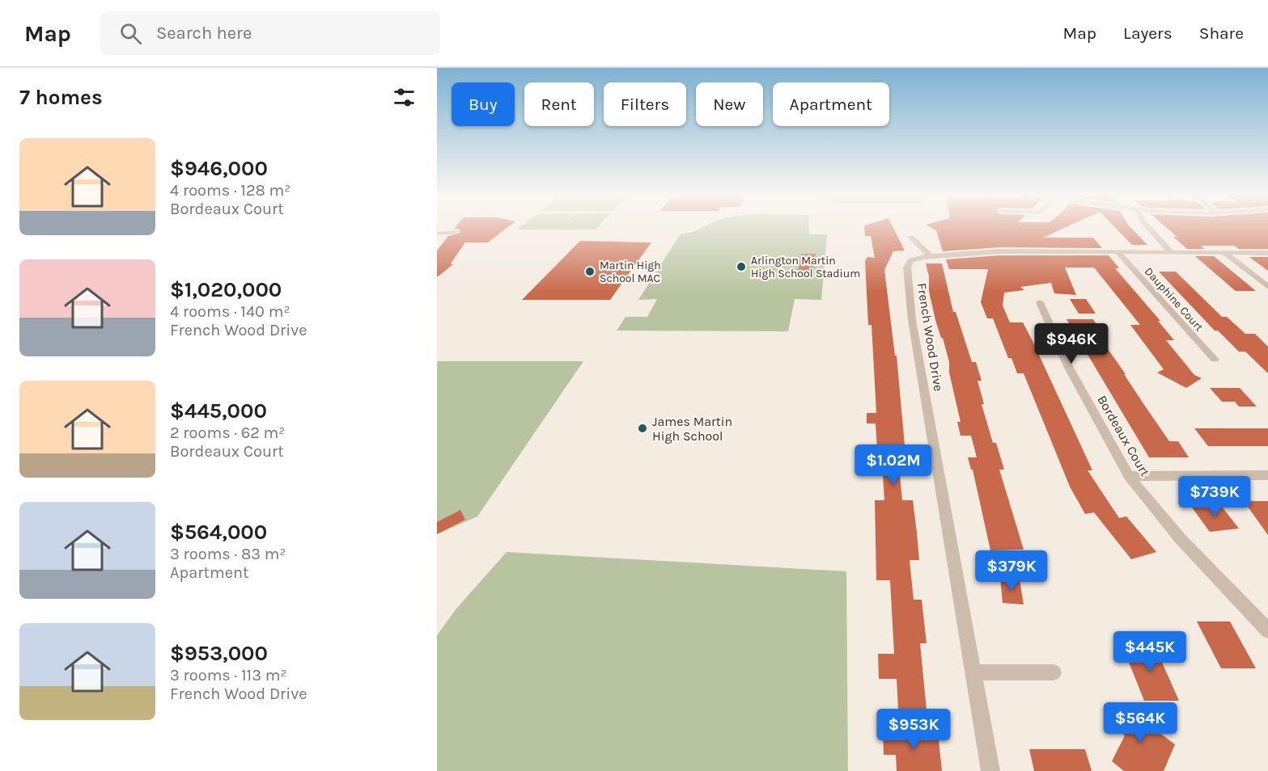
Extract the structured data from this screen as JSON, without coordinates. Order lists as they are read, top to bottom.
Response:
{
  "streets": {
    "street": ["Dauphine Court", "French Wood Drive", "Bordeaux Court"]
  },
  "crossings": [
    ["Dauphine Court", "French Wood Drive"]
  ],
  "places": ["Arlington Martin High School Stadium", "Martin High School MAC", "James Martin High School"],
  "page": {
    "header": "Map",
    "search": "Search here",
    "nav": ["Map", "Layers", "Share"],
    "heading": "7 homes",
    "chip": [
      "Buy",
      "Rent",
      "Filters",
      "New",
      "Apartment"
    ],
    "list": [
      {
        "name": "$946,000",
        "note": "4 rooms · 128 m² · Bordeaux Court"
      },
      {
        "name": "$1,020,000",
        "note": "4 rooms · 140 m² · French Wood Drive"
      },
      {
        "name": "$445,000",
        "note": "2 rooms · 62 m² · Bordeaux Court"
      },
      {
        "name": "$564,000",
        "note": "3 rooms · 83 m² · Apartment"
      },
      {
        "name": "$953,000",
        "note": "3 rooms · 113 m² · French Wood Drive"
      }
    ],
    "price": [
      "$946K",
      "$1.02M",
      "$739K",
      "$379K",
      "$445K",
      "$564K",
      "$953K"
    ]
  }
}
